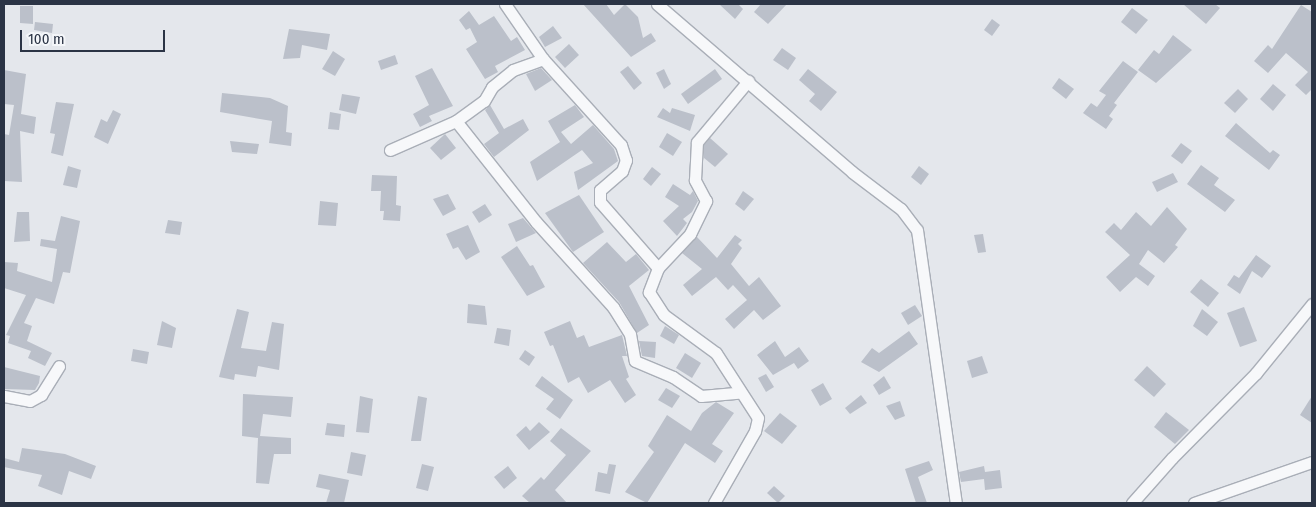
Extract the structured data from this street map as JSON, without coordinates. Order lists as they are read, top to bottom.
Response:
{
  "scale_bar": "100 m"
}
